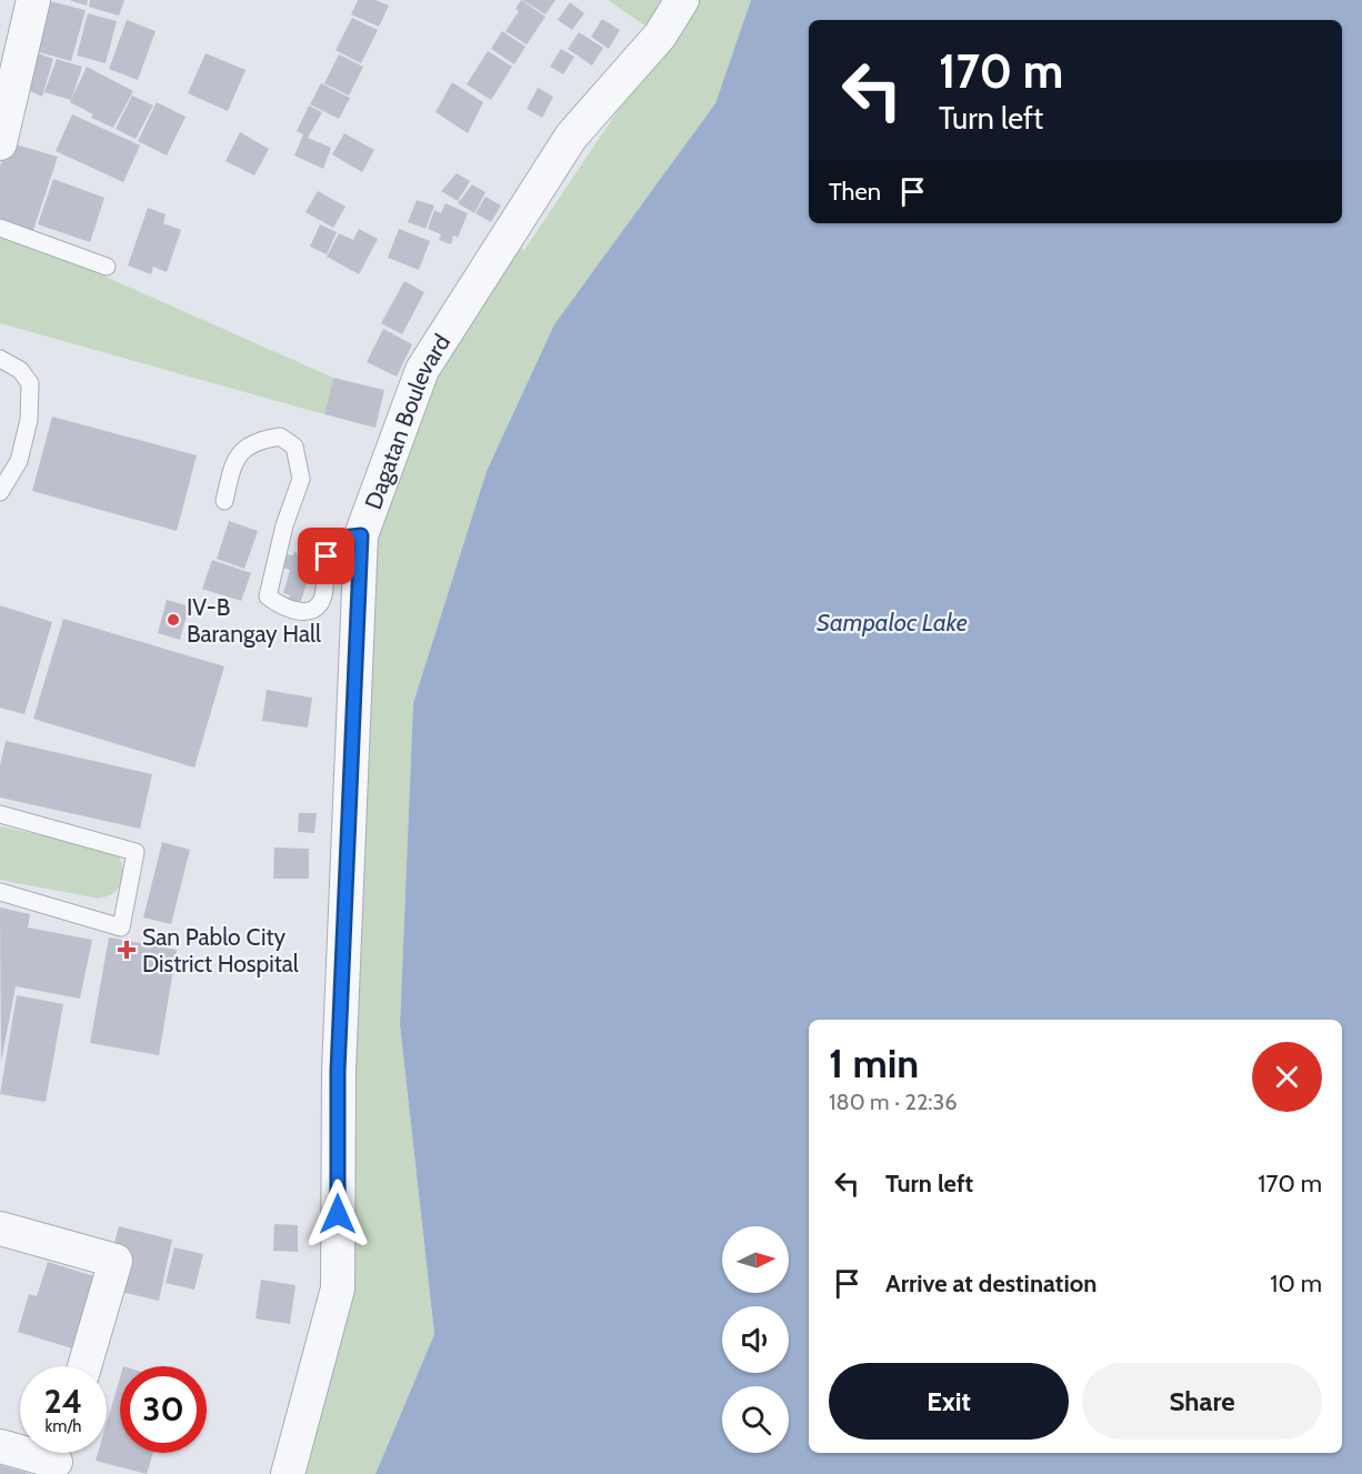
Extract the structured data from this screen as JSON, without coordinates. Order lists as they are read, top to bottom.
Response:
{
  "streets": {
    "street": ["Dagatan Boulevard"]
  },
  "water": ["Sampaloc Lake"],
  "places": {
    "other": ["IV-B Barangay Hall"],
    "health": ["San Pablo City District Hospital"]
  },
  "north": "right",
  "page": {
    "turn": ["170 m", "Turn left"],
    "then": "Then",
    "heading": ["1 min", "180 m · 22:36"],
    "list": [
      {
        "name": "Turn left",
        "value": "170 m"
      },
      {
        "name": "Arrive at destination",
        "value": "10 m"
      }
    ],
    "buttons": ["Exit", "Share"],
    "speed": "24 km/h",
    "limit": "30"
  }
}
